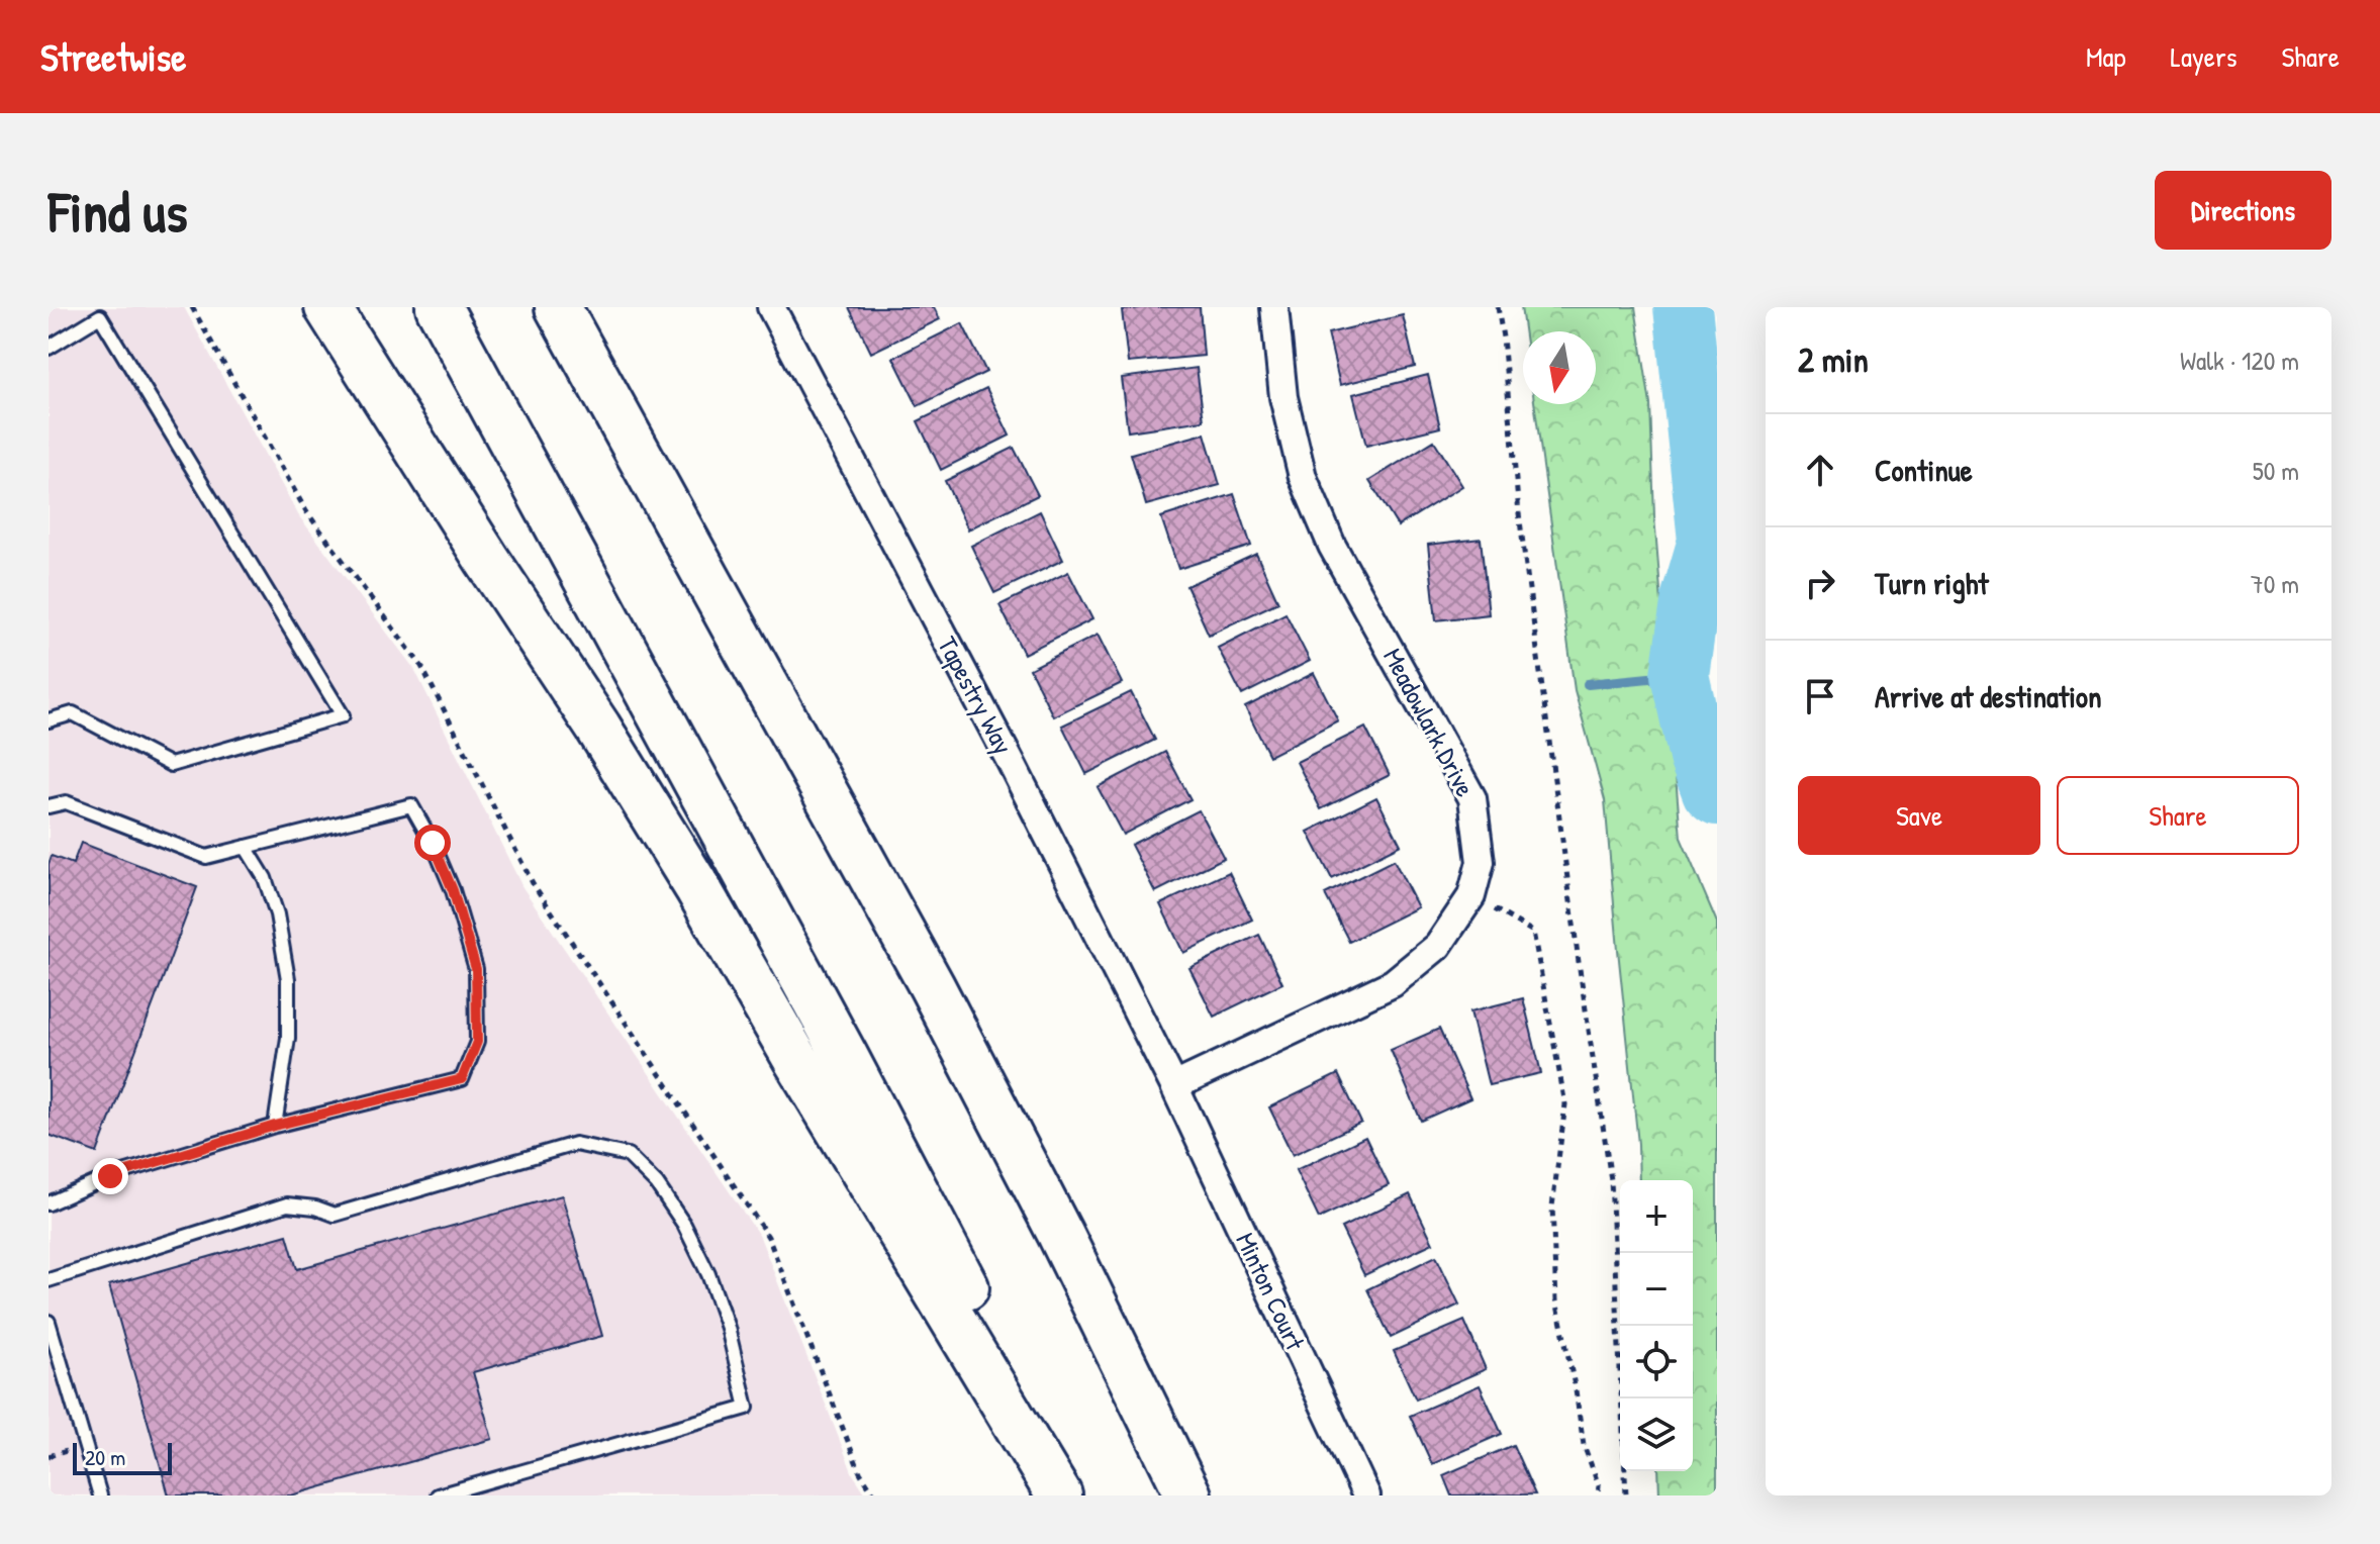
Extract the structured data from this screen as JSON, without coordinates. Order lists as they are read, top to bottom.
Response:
{
  "streets": {
    "street": ["Tapestry Way", "Meadowlark Drive", "Minton Court"]
  },
  "crossings": [
    ["Tapestry Way", "Meadowlark Drive"],
    ["Tapestry Way", "Minton Court"],
    ["Meadowlark Drive", "Minton Court"]
  ],
  "scale_bar": "20 m",
  "north": "bottom",
  "page": {
    "header": "Streetwise",
    "nav": ["Map", "Layers", "Share"],
    "buttons": [
      "Directions",
      ["Save", "Share"]
    ],
    "title": "Find us",
    "heading": ["2 min", "Walk · 120 m"],
    "list": [
      ["Continue", "50 m"],
      ["Turn right", "70 m"],
      "Arrive at destination"
    ],
    "map_buttons": ["+", "−"],
    "scale": "20 m"
  }
}
